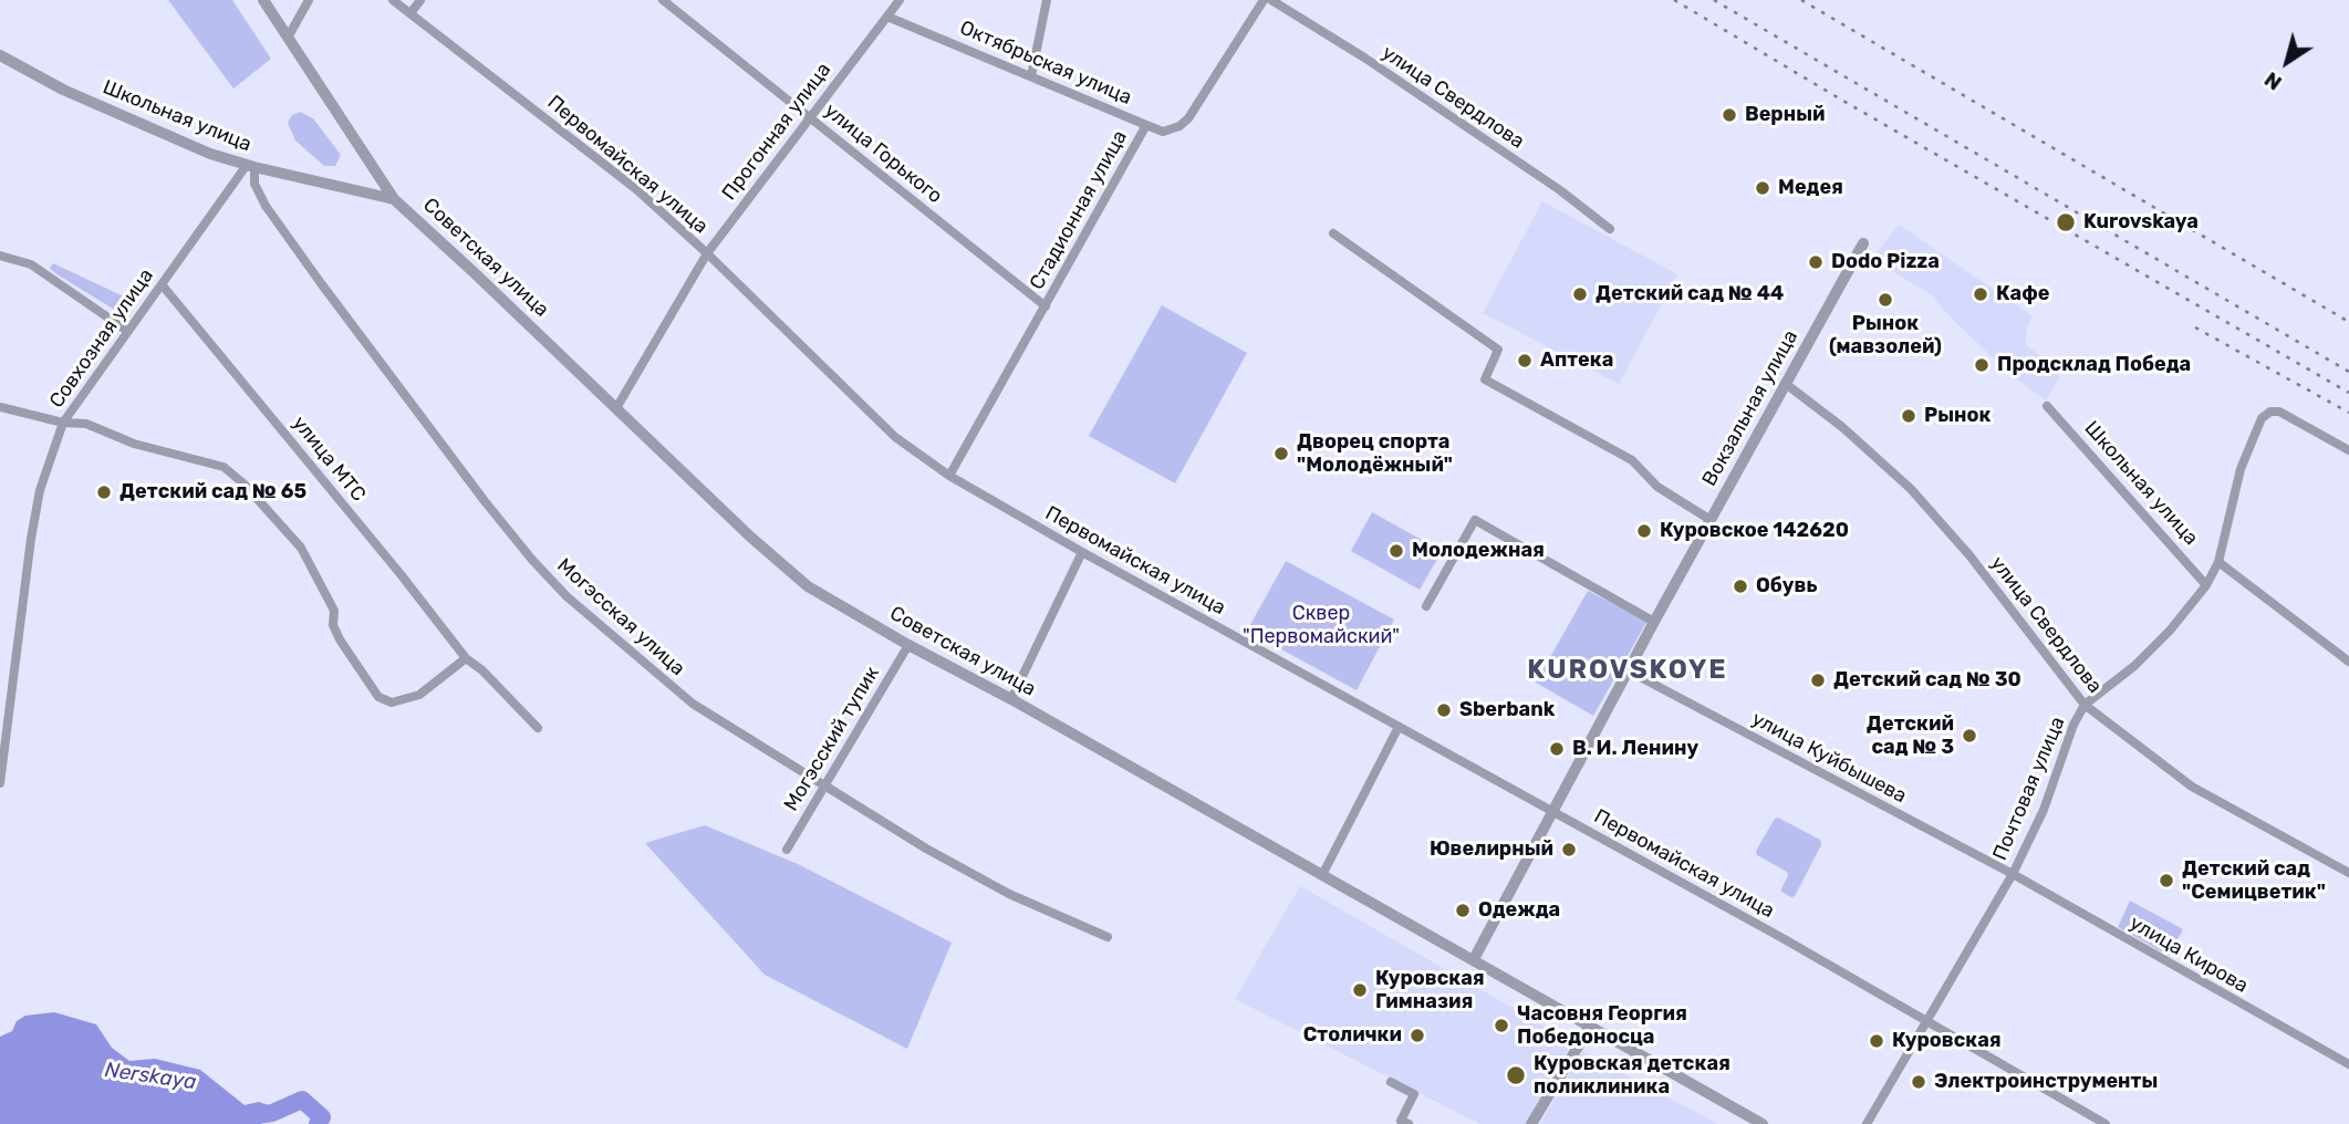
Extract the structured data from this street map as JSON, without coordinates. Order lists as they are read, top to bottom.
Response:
{
  "streets": {
    "street": [
      "Октябрьская улица",
      "улица Свердлова",
      "Школьная улица",
      "Прогонная улица",
      "улица Горького",
      "Первомайская улица",
      "Стадионная улица",
      "Советская улица",
      "Совхозная улица",
      "Вокзальная улица",
      "улица МТС",
      "Могэсская улица",
      "Могэсский тупик",
      "улица Куйбышева",
      "Почтовая улица",
      "улица Кирова"
    ]
  },
  "crossings": [
    ["Октябрьская улица", "Прогонная улица"],
    ["Октябрьская улица", "Стадионная улица"],
    ["улица Свердлова", "Вокзальная улица"],
    ["улица Свердлова", "Почтовая улица"],
    ["Школьная улица", "Советская улица"],
    ["Школьная улица", "Совхозная улица"],
    ["Школьная улица", "Могэсская улица"],
    ["Школьная улица", "Почтовая улица"],
    ["Прогонная улица", "улица Горького"],
    ["Прогонная улица", "Первомайская улица"],
    ["Прогонная улица", "Советская улица"],
    ["улица Горького", "Стадионная улица"],
    ["Первомайская улица", "Стадионная улица"],
    ["Первомайская улица", "Вокзальная улица"],
    ["Первомайская улица", "Почтовая улица"],
    ["Советская улица", "Вокзальная улица"],
    ["Советская улица", "Могэсский тупик"],
    ["Совхозная улица", "улица МТС"],
    ["Совхозная улица", "Могэсская улица"],
    ["Вокзальная улица", "улица Куйбышева"],
    ["Могэсская улица", "Могэсский тупик"],
    ["улица Куйбышева", "Почтовая улица"],
    ["улица Куйбышева", "улица Кирова"],
    ["Почтовая улица", "улица Кирова"]
  ],
  "districts": ["KUROVSKOYE"],
  "water": ["Nerskaya"],
  "parks": ["Сквер \"Первомайский\""],
  "places": [
    "Верный",
    "Медея",
    "Kurovskaya",
    "Dodo Pizza",
    "Детский сад № 44",
    "Кафе",
    "Рынок (мавзолей)",
    "Аптека",
    "Продсклад Победа",
    "Рынок",
    "Дворец спорта \"Молодёжный\"",
    "Детский сад № 65",
    "Куровское 142620",
    "Молодежная",
    "Обувь",
    "Детский сад № 30",
    "Sberbank",
    "Детский сад № 3",
    "В. И. Ленину",
    "Ювелирный",
    "Детский сад \"Семицветик\"",
    "Одежда",
    "Куровская Гимназия",
    "Часовня Георгия Победоносца",
    "Столички",
    "Куровская",
    "Куровская детская поликлиника",
    "Электроинструменты"
  ],
  "north": "bottom left"
}
